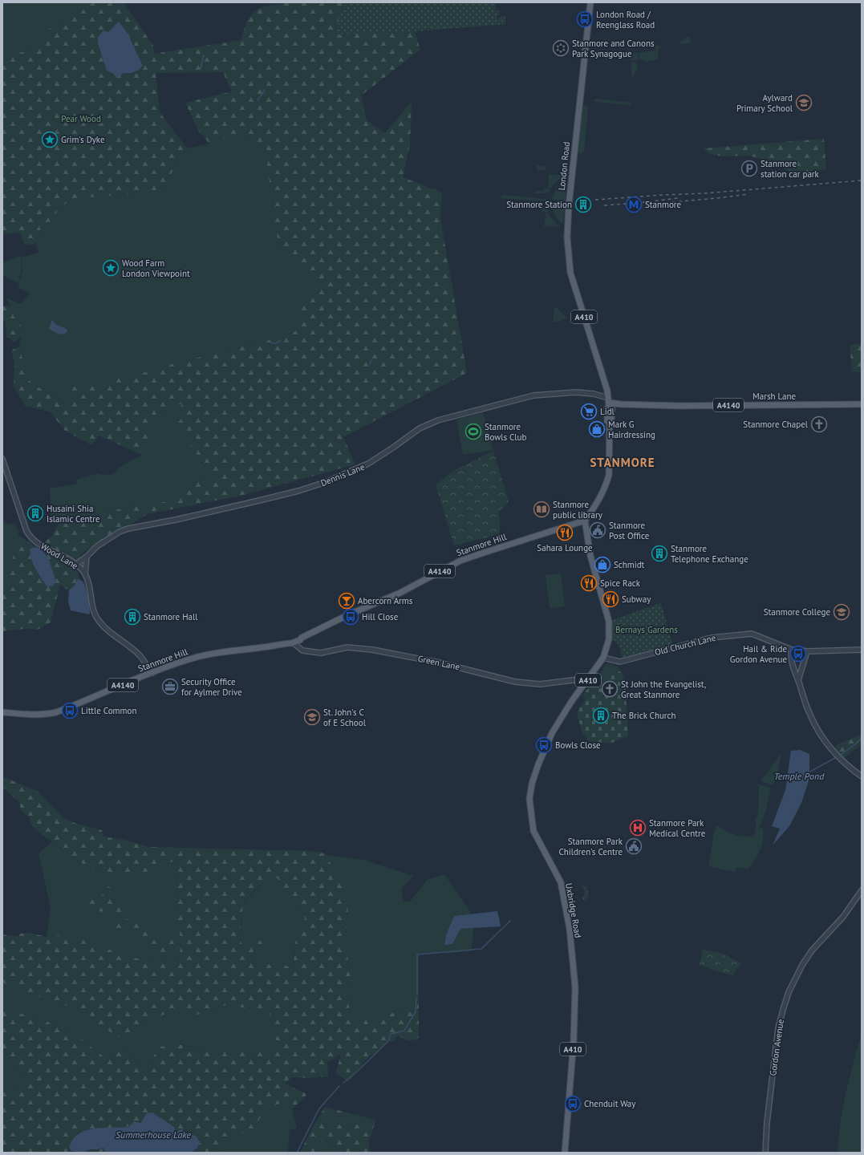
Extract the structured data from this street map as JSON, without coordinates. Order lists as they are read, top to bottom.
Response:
{
  "streets": {
    "main road": [
      "London Road",
      "A410",
      "Marsh Lane",
      "A4140",
      "Stanmore Hill",
      "Uxbridge Road"
    ],
    "street": [
      "Dennis Lane",
      "Wood Lane",
      "Old Church Lane",
      "Green Lane",
      "Gordon Avenue"
    ]
  },
  "crossings": [
    ["London Road", "A410"],
    ["London Road", "Marsh Lane"],
    ["London Road", "Dennis Lane"],
    ["A410", "Marsh Lane"],
    ["A410", "Dennis Lane"],
    ["A410", "Stanmore Hill"],
    ["A410", "Uxbridge Road"],
    ["Marsh Lane", "Dennis Lane"],
    ["Dennis Lane", "Wood Lane"],
    ["Stanmore Hill", "Wood Lane"],
    ["Stanmore Hill", "Green Lane"],
    ["Stanmore Hill", "Uxbridge Road"],
    ["Old Church Lane", "Uxbridge Road"],
    ["Green Lane", "Uxbridge Road"]
  ],
  "districts": ["STANMORE"],
  "water": ["Temple Pond", "Summerhouse Lake"],
  "parks": ["Pear Wood", "Bernays Gardens"],
  "places": {
    "bus stop": [
      "London Road / Reenglass Road",
      "Hill Close",
      "Hail & Ride Gordon Avenue",
      "Little Common",
      "Bowls Close",
      "Chenduit Way"
    ],
    "synagogue": ["Stanmore and Canons Park Synagogue"],
    "school or university": ["Aylward Primary School", "Stanmore College", "St. John's C of E School"],
    "place": ["Grim's Dyke", "Wood Farm London Viewpoint"],
    "parking": ["Stanmore station car park"],
    "building": [
      "Stanmore Station",
      "Husaini Shia Islamic Centre",
      "Stanmore Telephone Exchange",
      "Stanmore Hall",
      "The Brick Church"
    ],
    "metro station": ["Stanmore"],
    "supermarket": ["Lidl"],
    "church": ["Stanmore Chapel", "St John the Evangelist, Great Stanmore"],
    "shop": ["Mark G Hairdressing", "Schmidt"],
    "sports": ["Stanmore Bowls Club"],
    "library": ["Stanmore public library"],
    "public building": ["Stanmore Post Office", "Stanmore Park Children's Centre"],
    "restaurant": ["Sahara Lounge", "Spice Rack", "Subway"],
    "bar": ["Abercorn Arms"],
    "office": ["Security Office for Aylmer Drive"],
    "hospital": ["Stanmore Park Medical Centre"]
  }
}
